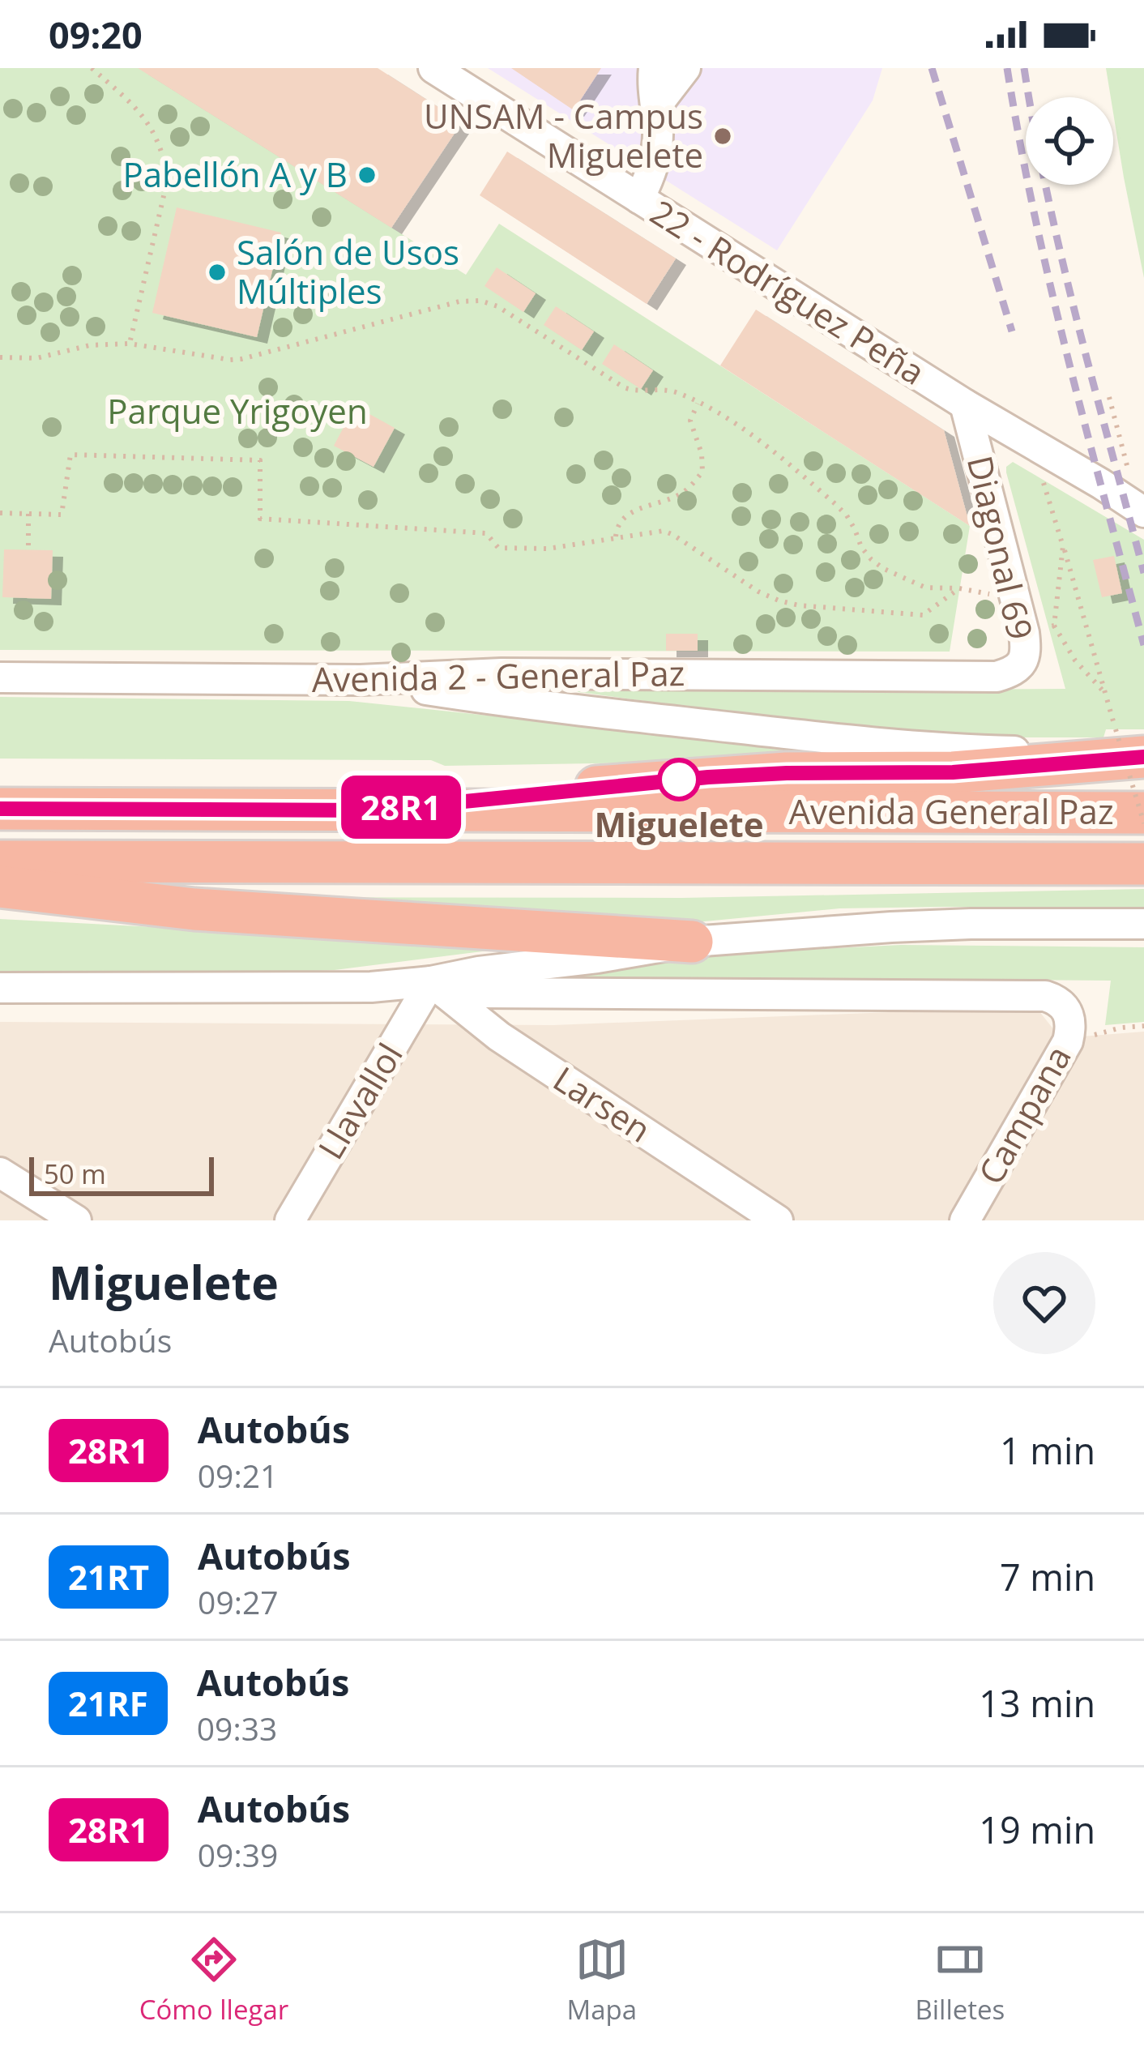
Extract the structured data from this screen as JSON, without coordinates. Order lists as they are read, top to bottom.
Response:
{
  "streets": {
    "highway": ["Avenida General Paz"],
    "street": [
      "22 - Rodríguez Peña",
      "Diagonal 69",
      "Avenida 2 - General Paz",
      "Llavallol",
      "Larsen",
      "Campana"
    ]
  },
  "crossings": [
    ["22 - Rodríguez Peña", "Diagonal 69"],
    ["Diagonal 69", "Avenida 2 - General Paz"],
    ["Avenida 2 - General Paz", "Avenida General Paz"],
    ["Llavallol", "Larsen"],
    ["Llavallol", "Campana"],
    ["Larsen", "Campana"]
  ],
  "parks": ["Parque Yrigoyen"],
  "places": [
    "UNSAM - Campus Miguelete",
    "Pabellón A y B",
    "Salón de Usos Múltiples",
    "Miguelete"
  ],
  "lines": ["bus line 28R1"],
  "scale_bar": "50 m",
  "page": {
    "status": "09:20",
    "on_map": "28R1",
    "scale": "50 m",
    "heading": ["Miguelete", "Autobús"],
    "list": [
      {
        "mark": "28R1",
        "name": "Autobús",
        "note": "09:21",
        "value": "1 min"
      },
      {
        "mark": "21RT",
        "name": "Autobús",
        "note": "09:27",
        "value": "7 min"
      },
      {
        "mark": "21RF",
        "name": "Autobús",
        "note": "09:33",
        "value": "13 min"
      },
      {
        "mark": "28R1",
        "name": "Autobús",
        "note": "09:39",
        "value": "19 min"
      }
    ],
    "tabs": ["Cómo llegar", "Mapa", "Billetes"]
  }
}
